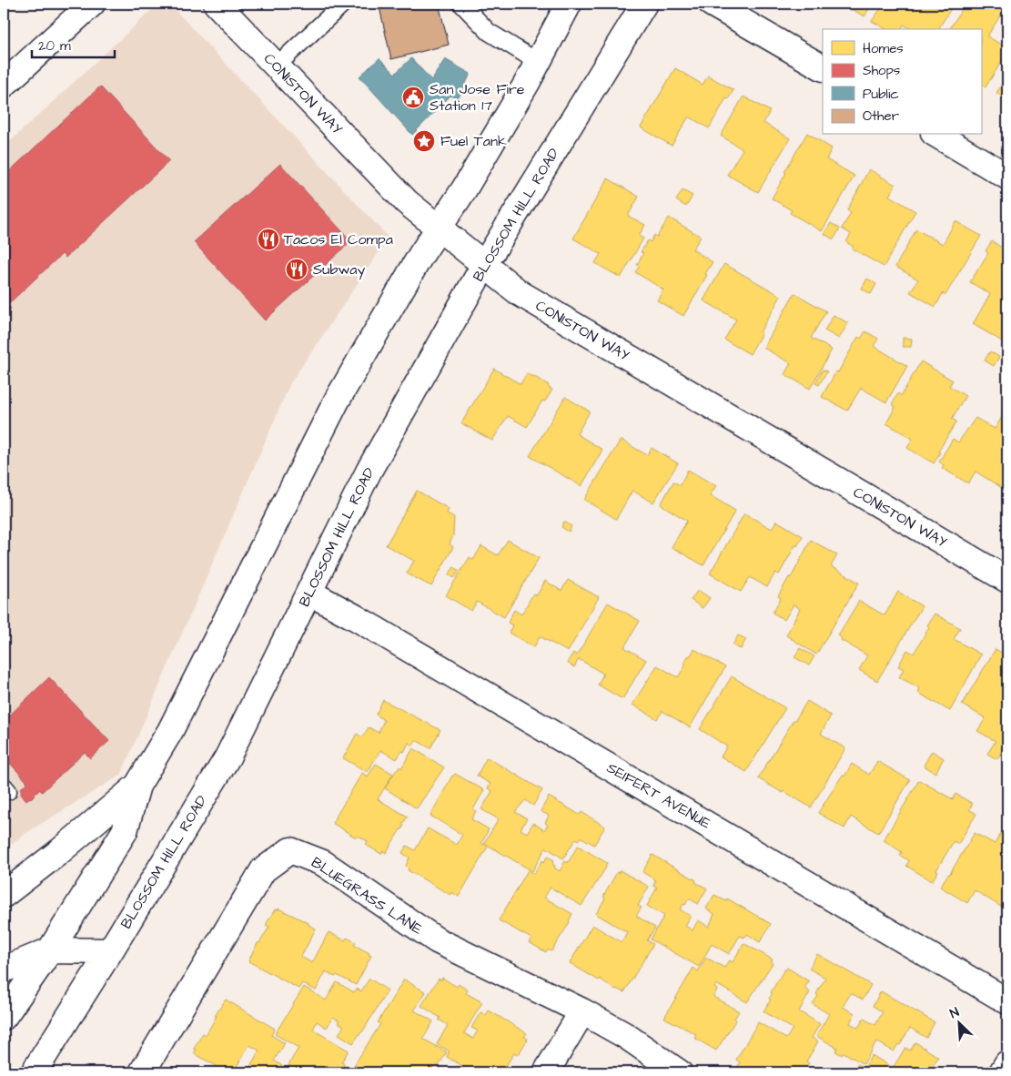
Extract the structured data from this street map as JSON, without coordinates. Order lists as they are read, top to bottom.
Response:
{
  "streets": {
    "street": [
      "CONISTON WAY",
      "BLOSSOM HILL ROAD",
      "SEIFERT AVENUE",
      "BLUEGRASS LANE"
    ]
  },
  "crossings": [
    ["CONISTON WAY", "BLOSSOM HILL ROAD"],
    ["BLOSSOM HILL ROAD", "SEIFERT AVENUE"]
  ],
  "places": {
    "public building": ["San Jose Fire Station 17"],
    "place": ["Fuel Tank"],
    "restaurant": ["Tacos El Compa", "Subway"]
  },
  "legend": [
    "Homes",
    "Shops",
    "Public",
    "Other"
  ],
  "scale_bar": "20 m",
  "north": "top left"
}
